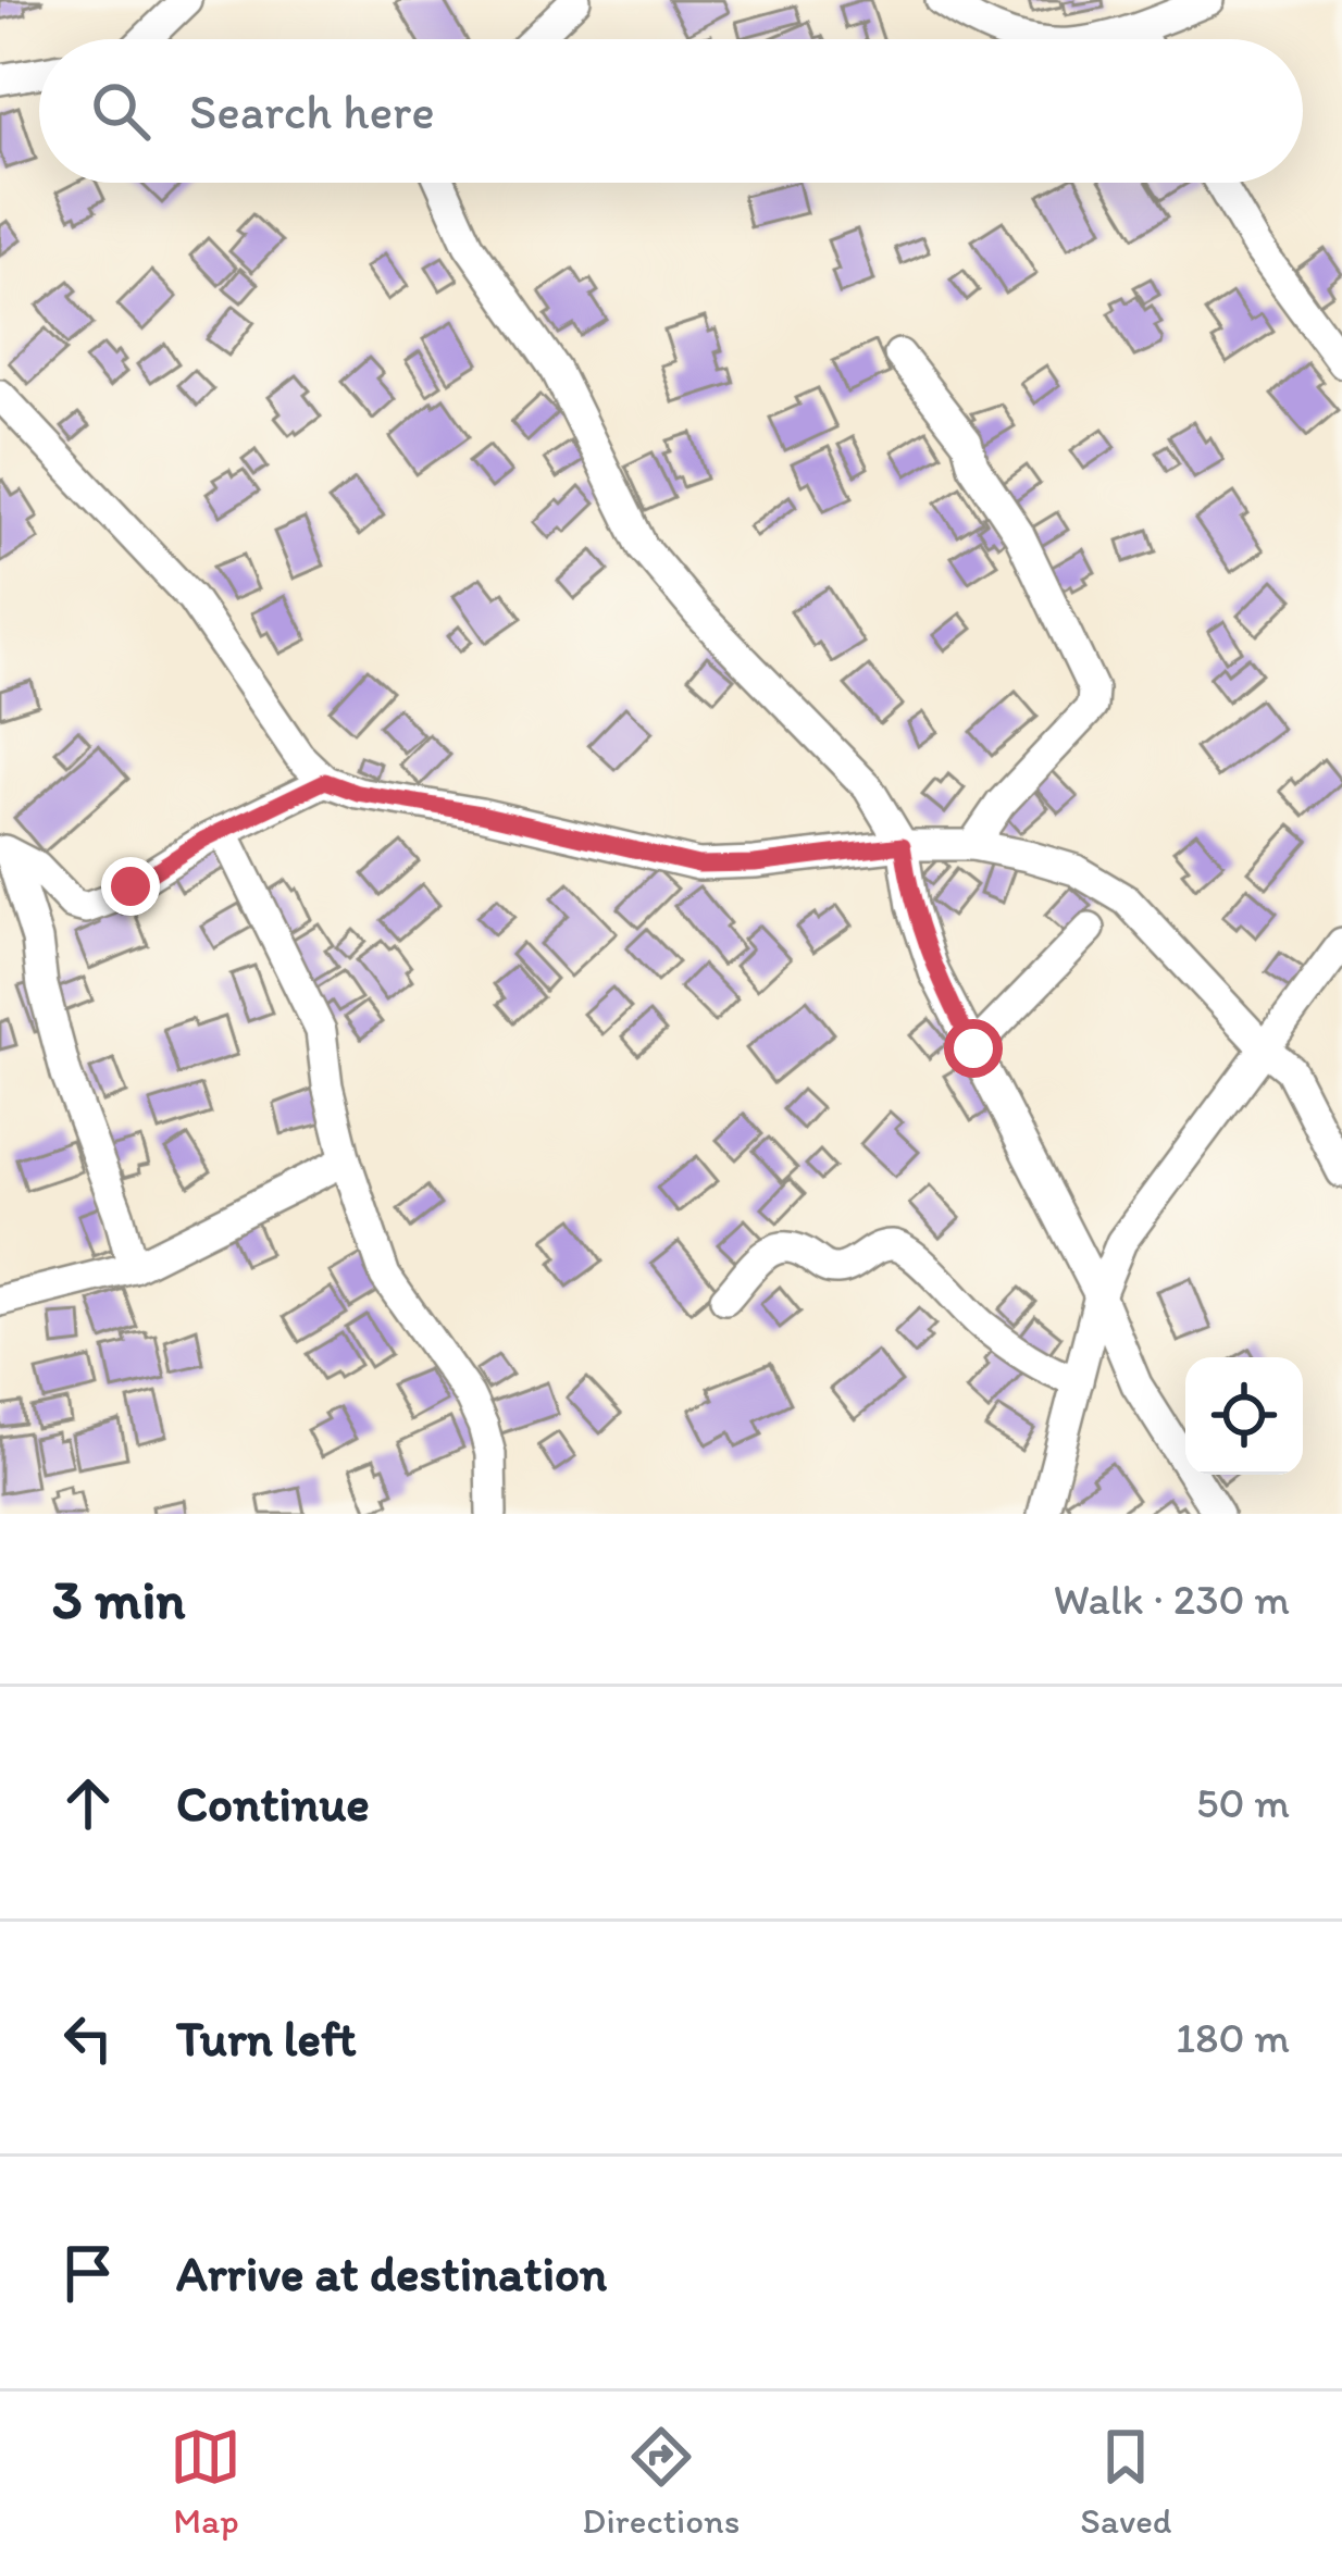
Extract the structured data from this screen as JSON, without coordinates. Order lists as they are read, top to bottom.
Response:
{
  "page": {
    "search": "Search here",
    "heading": ["3 min", "Walk · 230 m"],
    "list": [
      ["Continue", "50 m"],
      ["Turn left", "180 m"],
      "Arrive at destination"
    ],
    "nav": ["Map", "Directions", "Saved"]
  }
}
